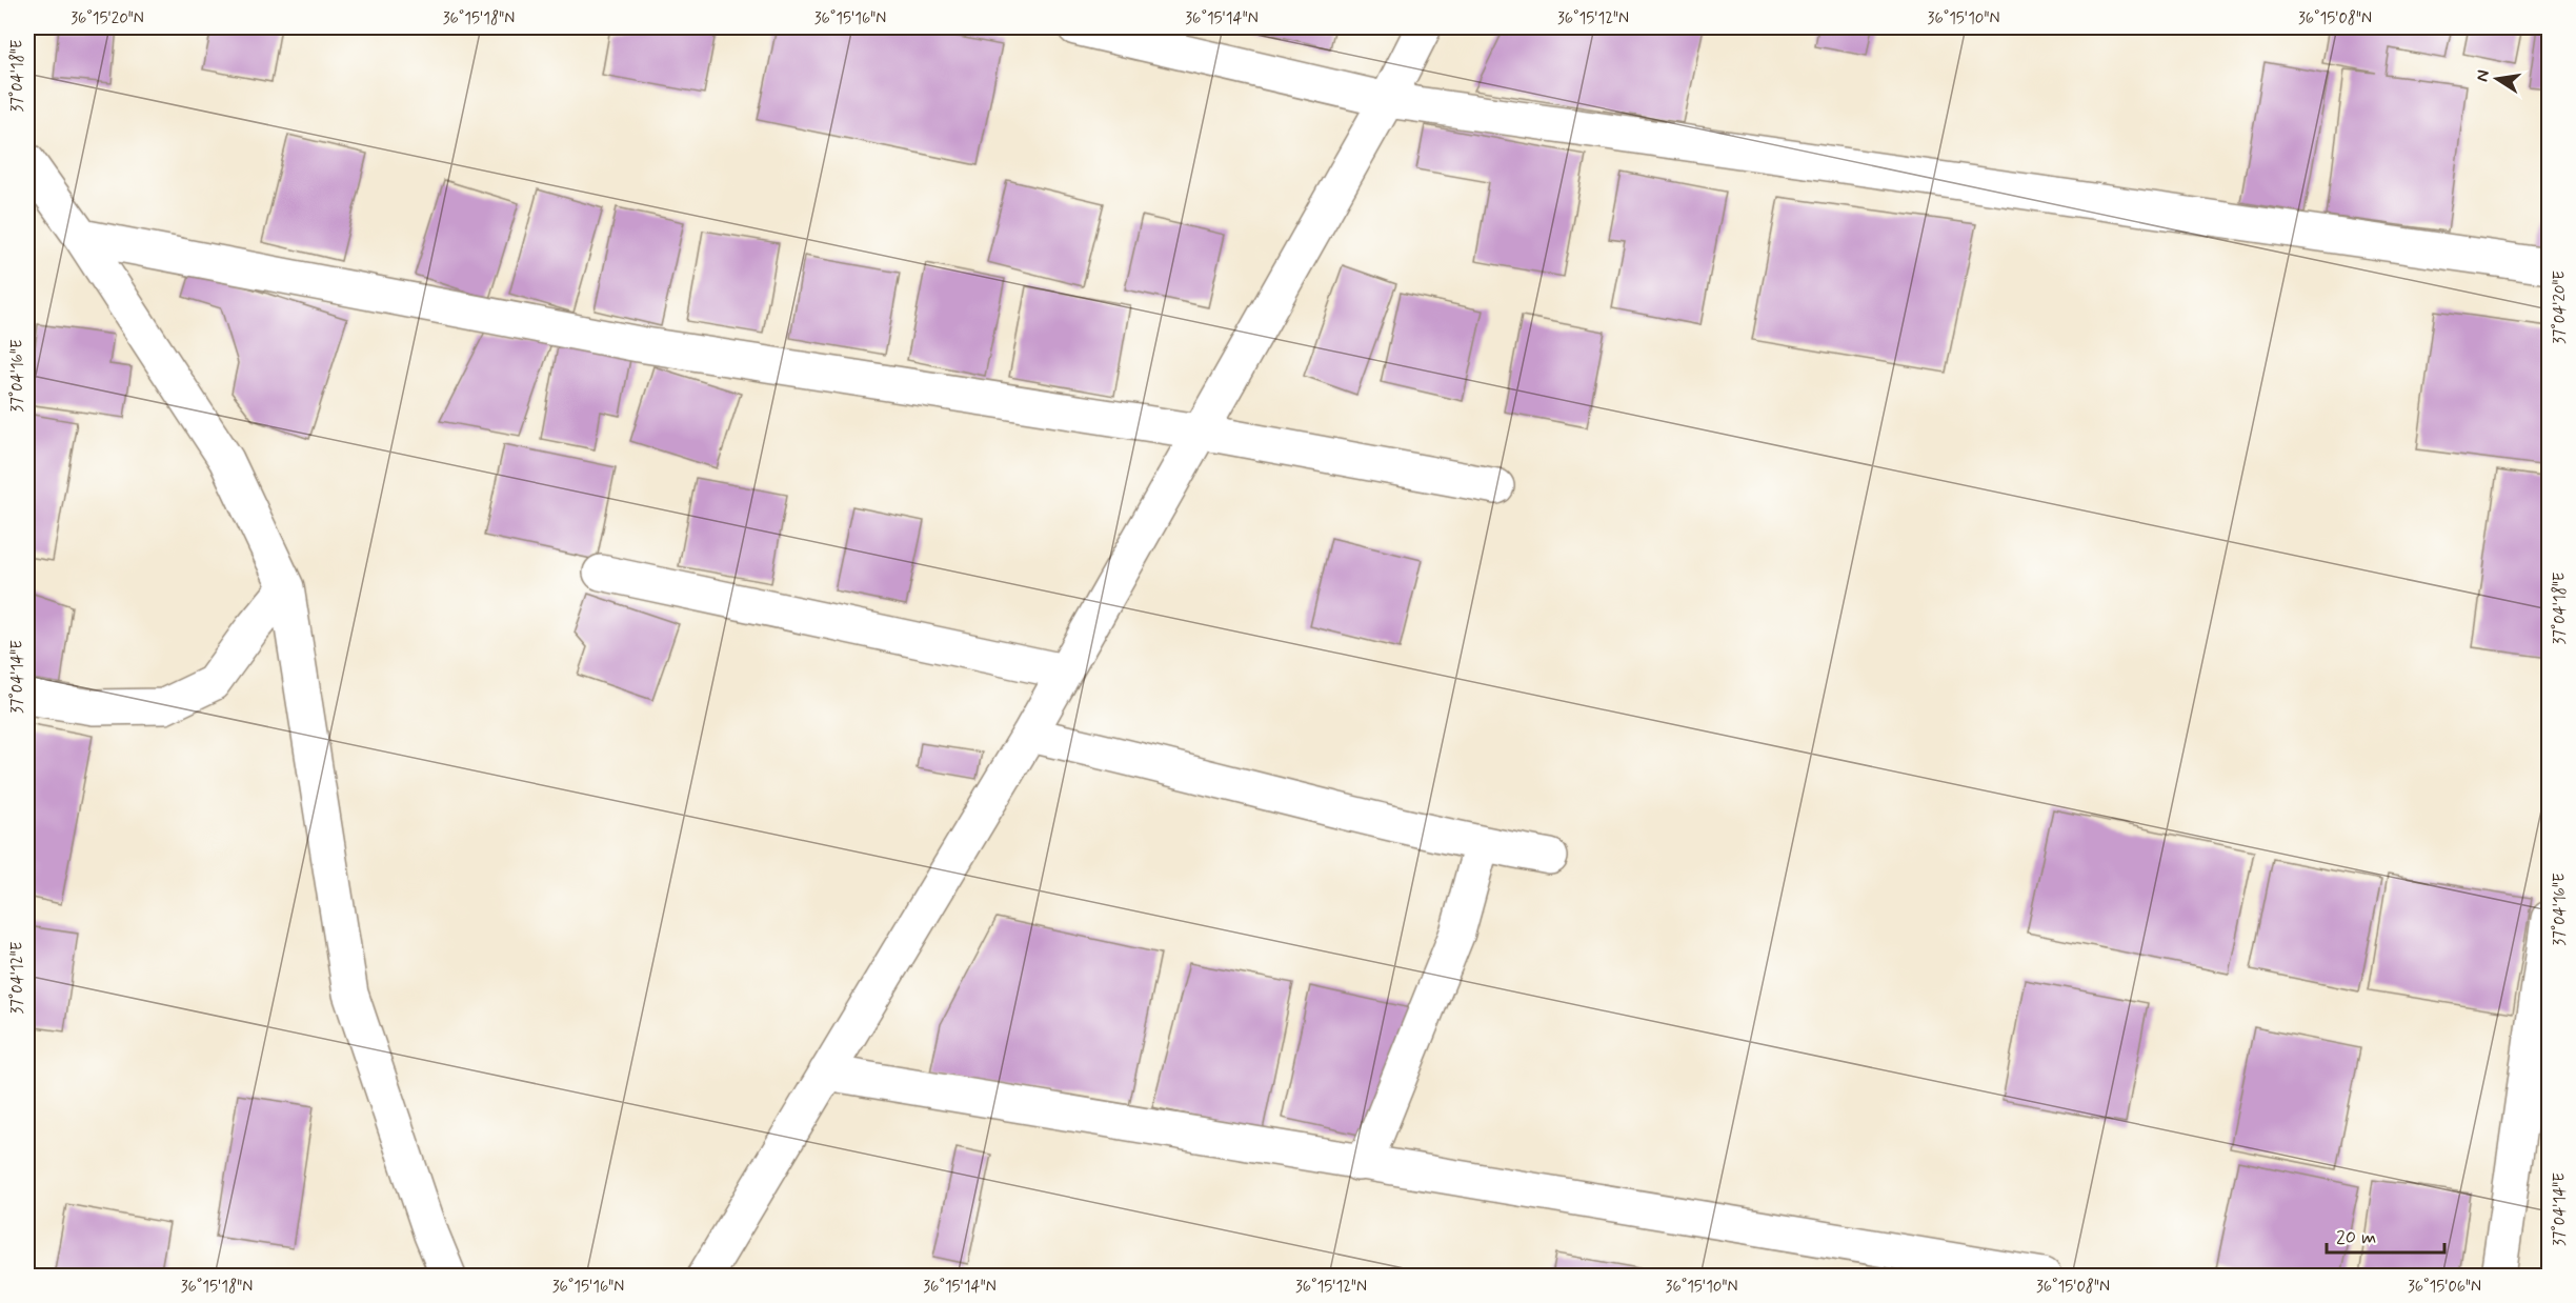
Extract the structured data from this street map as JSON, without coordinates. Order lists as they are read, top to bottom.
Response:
{
  "scale_bar": "20 m",
  "north": "left",
  "coordinates": [
    "36°15'20\"N",
    "36°15'18\"N",
    "36°15'16\"N",
    "36°15'14\"N",
    "36°15'12\"N",
    "36°15'10\"N",
    "36°15'08\"N",
    "37°04'18\"E",
    "37°04'20\"E",
    "37°04'16\"E",
    "37°04'14\"E",
    "37°04'12\"E",
    "36°15'06\"N"
  ]
}
